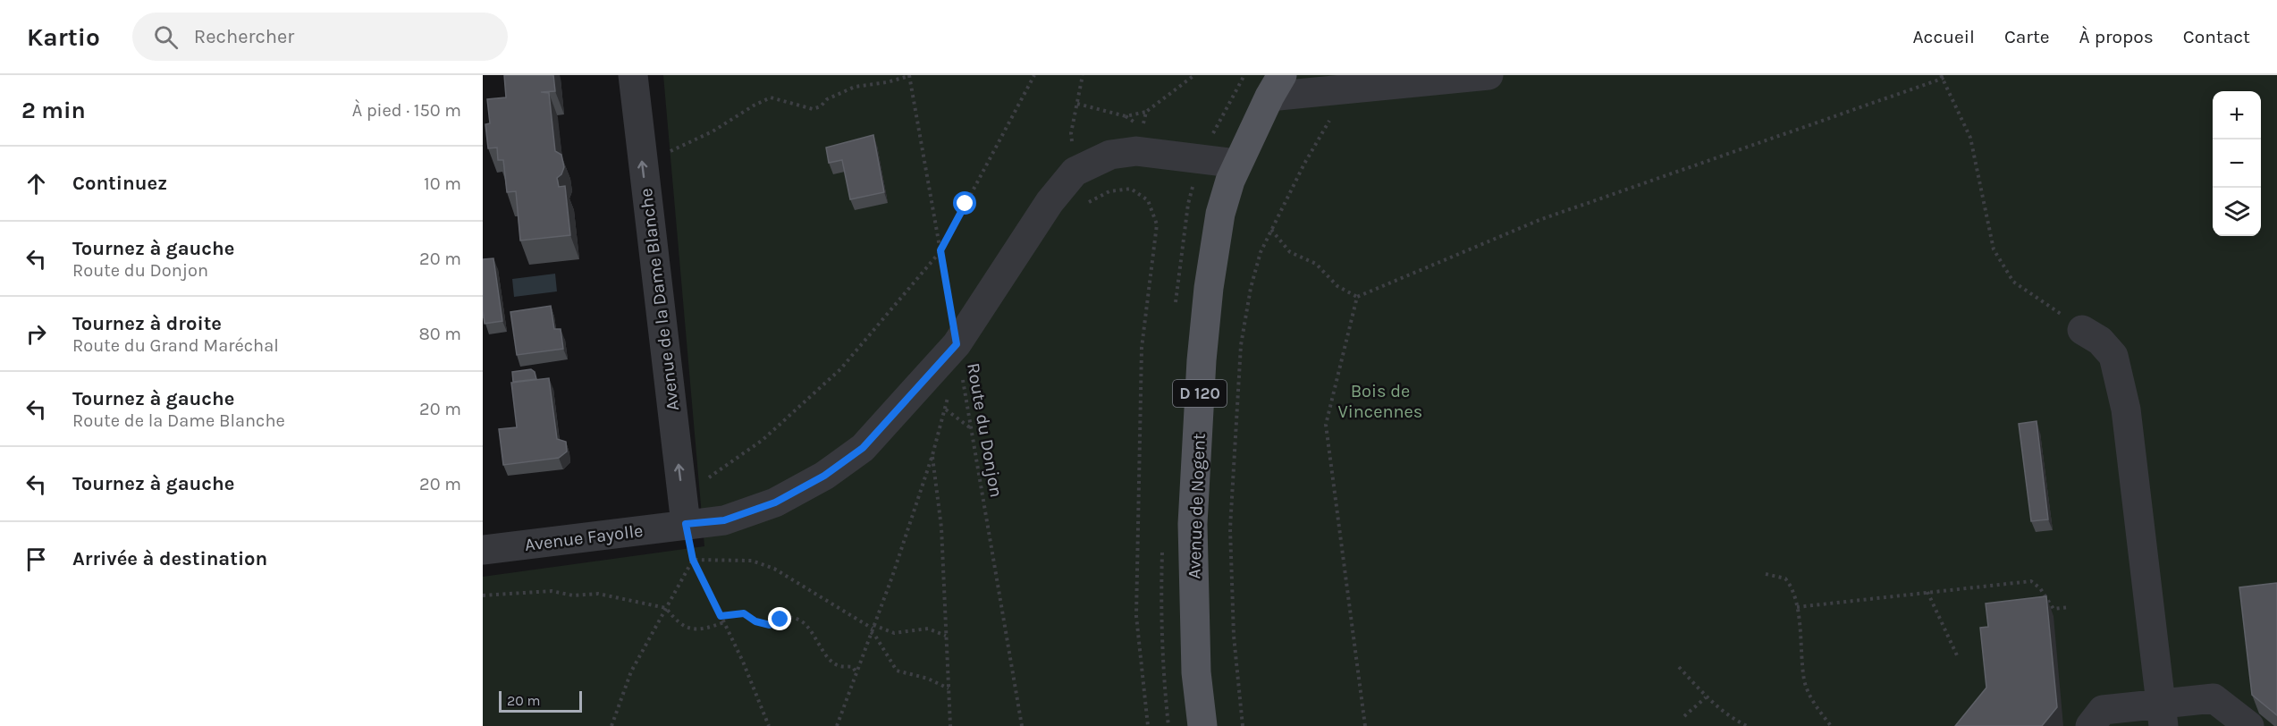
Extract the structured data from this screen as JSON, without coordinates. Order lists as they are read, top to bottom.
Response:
{
  "streets": {
    "main road": ["D 120", "Avenue de Nogent"],
    "street": ["Avenue de la Dame Blanche", "Avenue Fayolle"],
    "path": ["Route du Donjon"]
  },
  "crossings": [
    ["Avenue de la Dame Blanche", "Avenue Fayolle"],
    ["Route du Donjon", "Avenue Fayolle"]
  ],
  "one_way": ["Avenue de la Dame Blanche"],
  "parks": ["Bois de Vincennes"],
  "scale_bar": "20 m",
  "page": {
    "header": "Kartio",
    "search": "Rechercher",
    "nav": [
      "Accueil",
      "Carte",
      "À propos",
      "Contact"
    ],
    "heading": ["2 min", "À pied · 150 m"],
    "map_buttons": ["+", "−"],
    "list": [
      ["Continuez", "10 m"],
      ["Tournez à gauche", "Route du Donjon", "20 m"],
      ["Tournez à droite", "Route du Grand Maréchal", "80 m"],
      ["Tournez à gauche", "Route de la Dame Blanche", "20 m"],
      ["Tournez à gauche", "20 m"],
      "Arrivée à destination"
    ],
    "scale": "20 m"
  }
}
